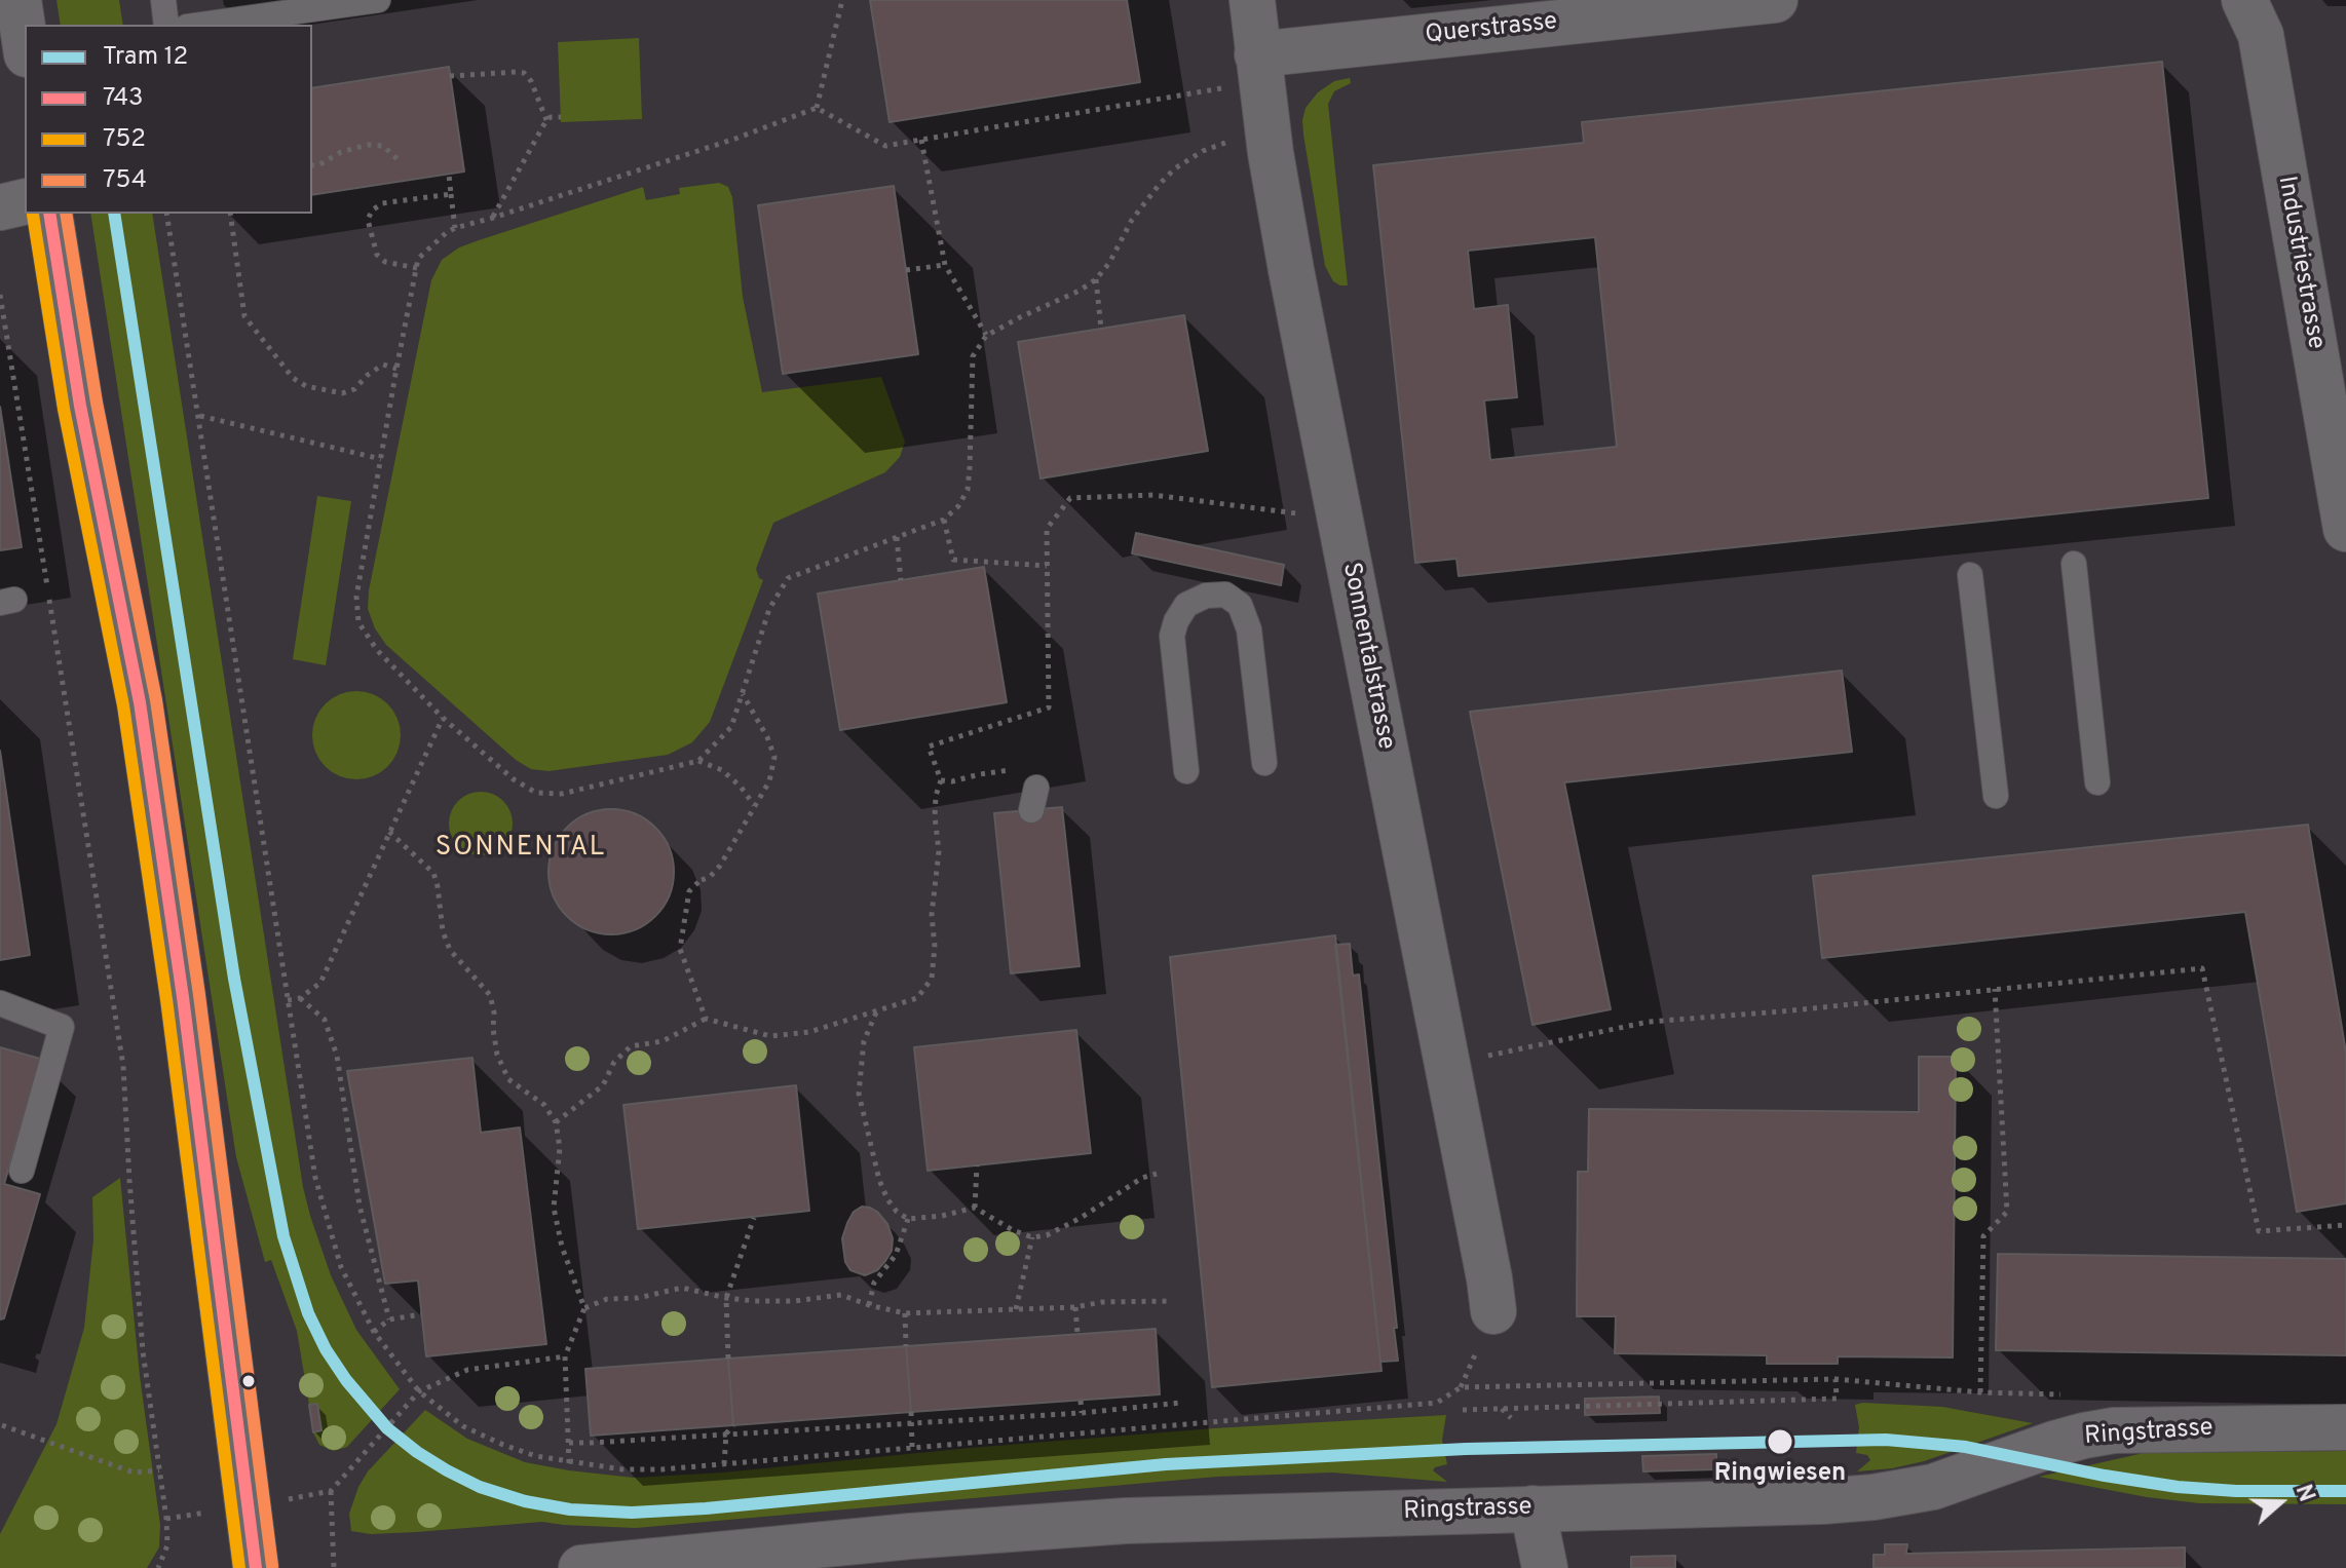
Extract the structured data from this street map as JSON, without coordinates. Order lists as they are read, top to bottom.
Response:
{
  "streets": {
    "main road": [
      "Querstrasse",
      "Industriestrasse",
      "Sonnentalstrasse",
      "Ringstrasse"
    ]
  },
  "crossings": [
    ["Querstrasse", "Sonnentalstrasse"]
  ],
  "districts": ["SONNENTAL"],
  "places": ["Ringwiesen"],
  "lines": [
    "tram line 12",
    "transit line 743",
    "transit line 754",
    "transit line 752"
  ],
  "legend": [
    "Tram 12",
    "743",
    "752",
    "754"
  ],
  "north": "right"
}
